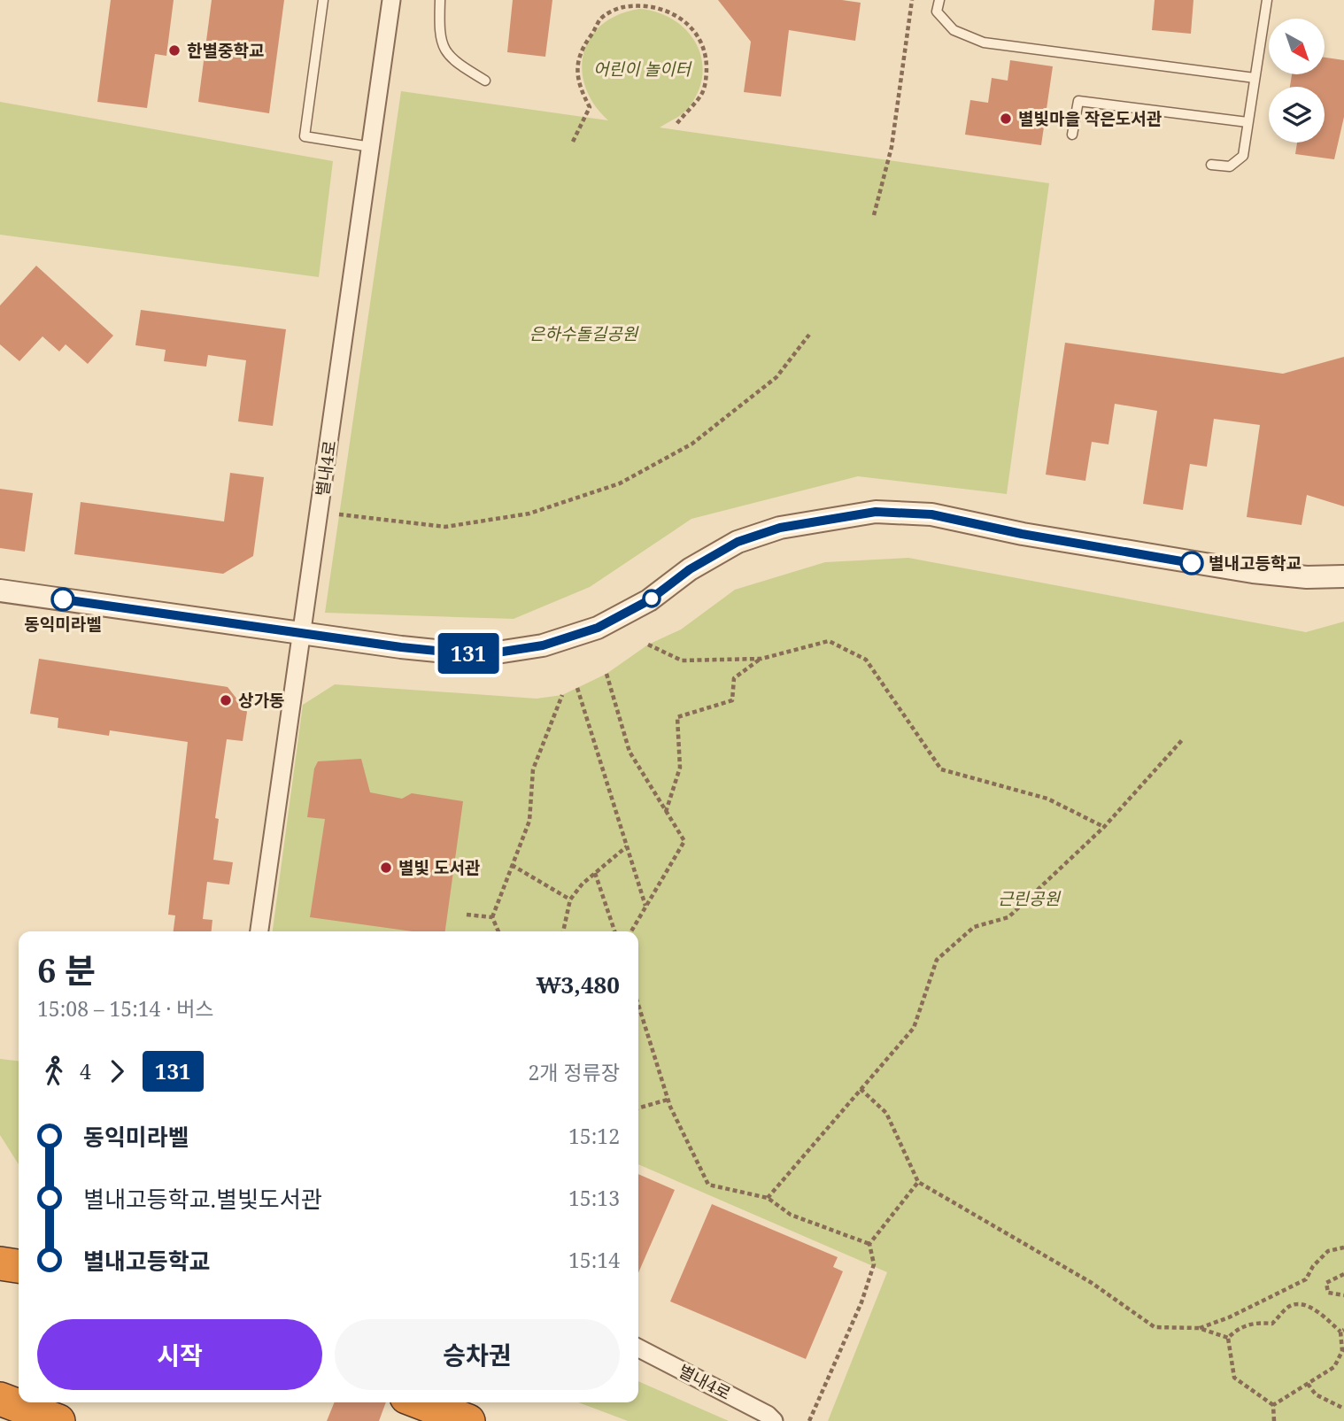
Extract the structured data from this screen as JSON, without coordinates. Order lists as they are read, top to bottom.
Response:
{
  "streets": {
    "street": ["별내4로"]
  },
  "parks": ["어린이 놀이터", "은하수돌길공원", "근린공원"],
  "places": [
    "한별중학교",
    "별빛마을 작은도서관",
    "별내고등학교",
    "동익미라벨",
    "상가동",
    "별빛 도서관"
  ],
  "lines": ["bus line 131"],
  "north": "bottom right",
  "page": {
    "on_map": "131",
    "heading": ["6 분", "15:08 – 15:14 · 버스", "₩3,480"],
    "legs": ["4", "131", "2개 정류장"],
    "list": [
      {
        "name": "동익미라벨",
        "value": "15:12"
      },
      {
        "name": "별내고등학교.별빛도서관",
        "value": "15:13"
      },
      {
        "name": "별내고등학교",
        "value": "15:14"
      }
    ],
    "buttons": ["시작", "승차권"]
  }
}
